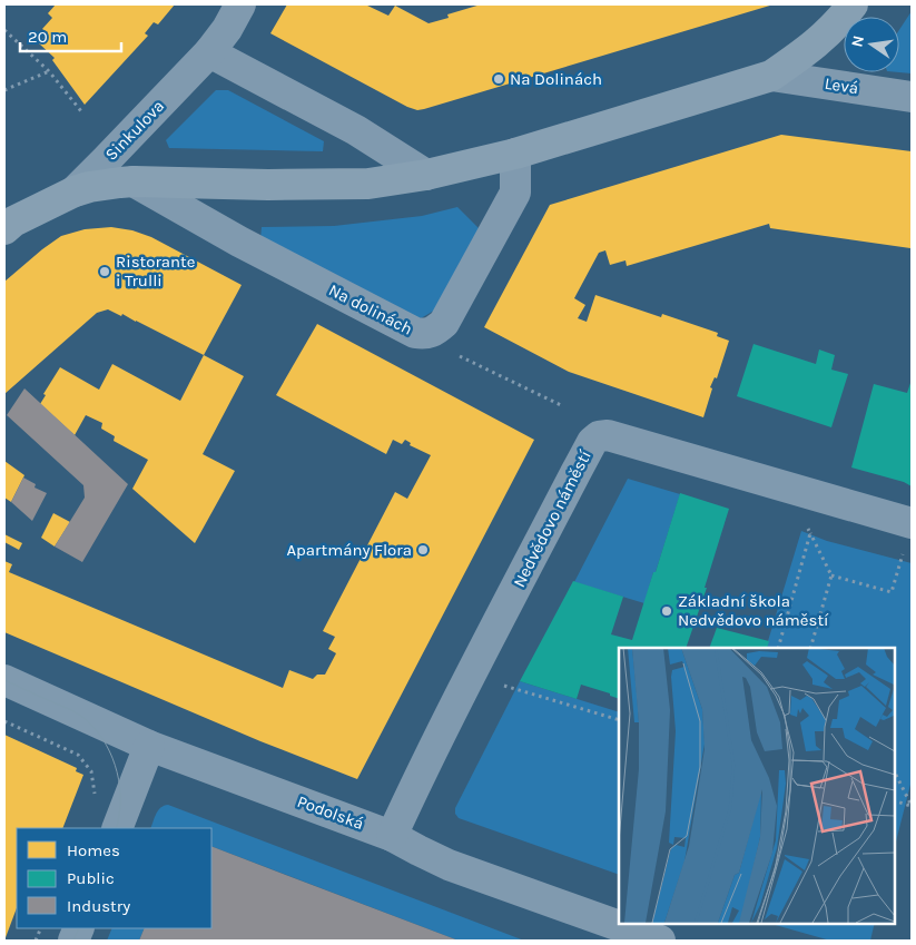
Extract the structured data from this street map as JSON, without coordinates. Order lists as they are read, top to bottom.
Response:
{
  "streets": {
    "street": [
      "Levá",
      "Sinkulova",
      "Na dolinách",
      "Nedvědovo náměstí",
      "Podolská"
    ]
  },
  "crossings": [
    ["Nedvědovo náměstí", "Podolská"]
  ],
  "places": [
    "Na Dolinách",
    "Ristorante i Trulli",
    "Apartmány Flora",
    "Základní škola Nedvědovo náměstí"
  ],
  "legend": ["Homes", "Public", "Industry"],
  "scale_bar": "20 m",
  "north": "left"
}
